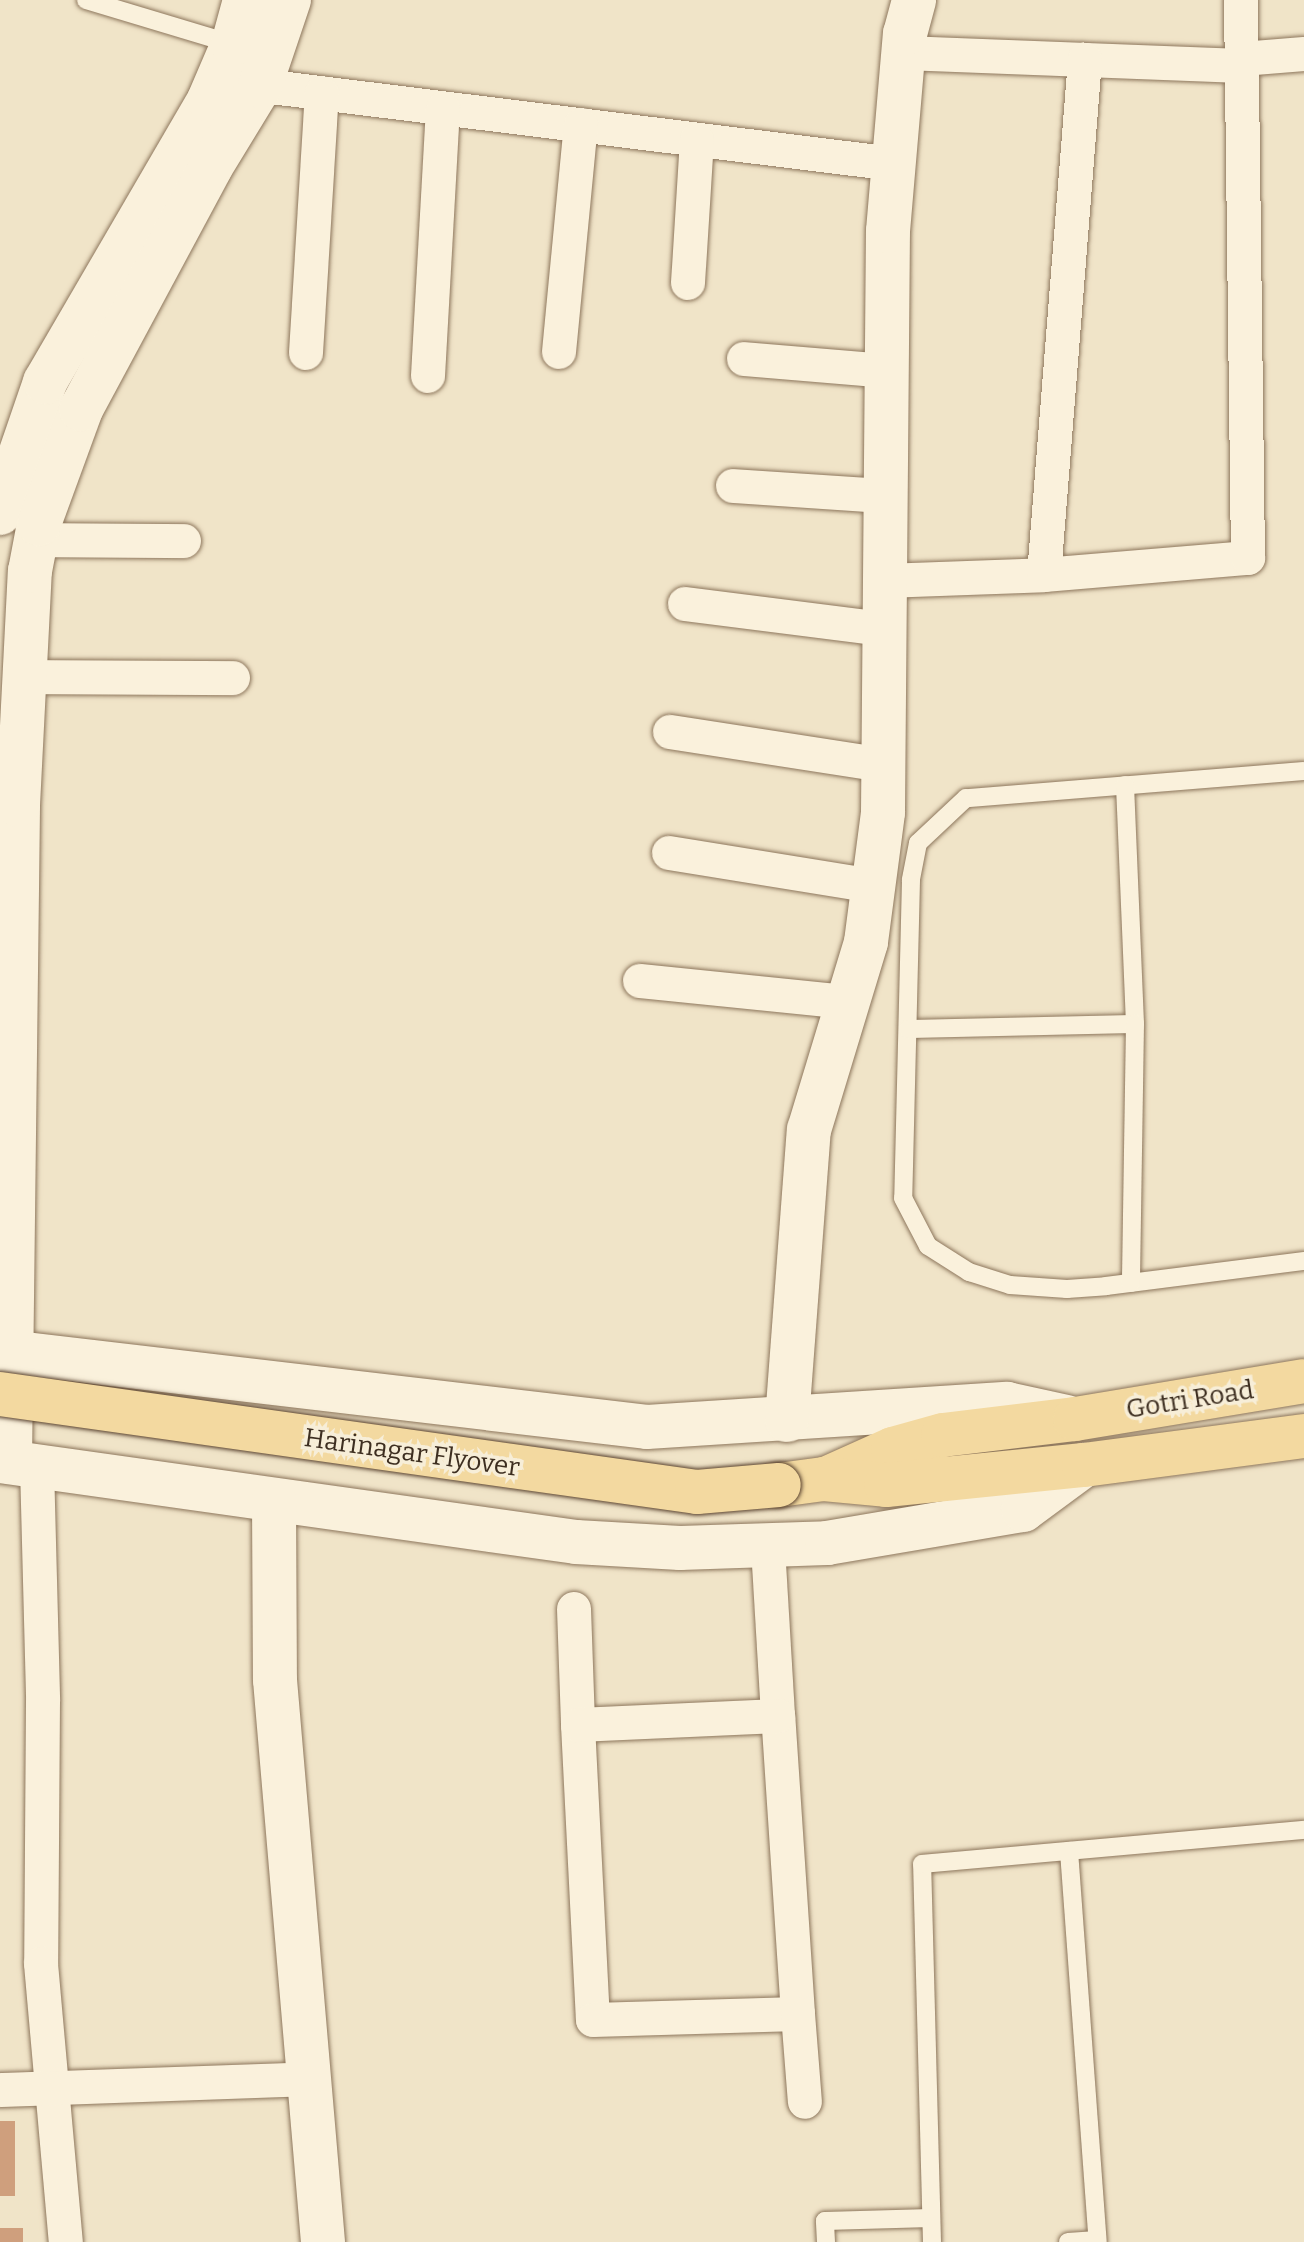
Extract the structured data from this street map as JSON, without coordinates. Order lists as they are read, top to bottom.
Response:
{
  "streets": {
    "main road": ["Gotri Road", "Harinagar Flyover"]
  },
  "crossings": [
    ["Gotri Road", "Harinagar Flyover"]
  ]
}
